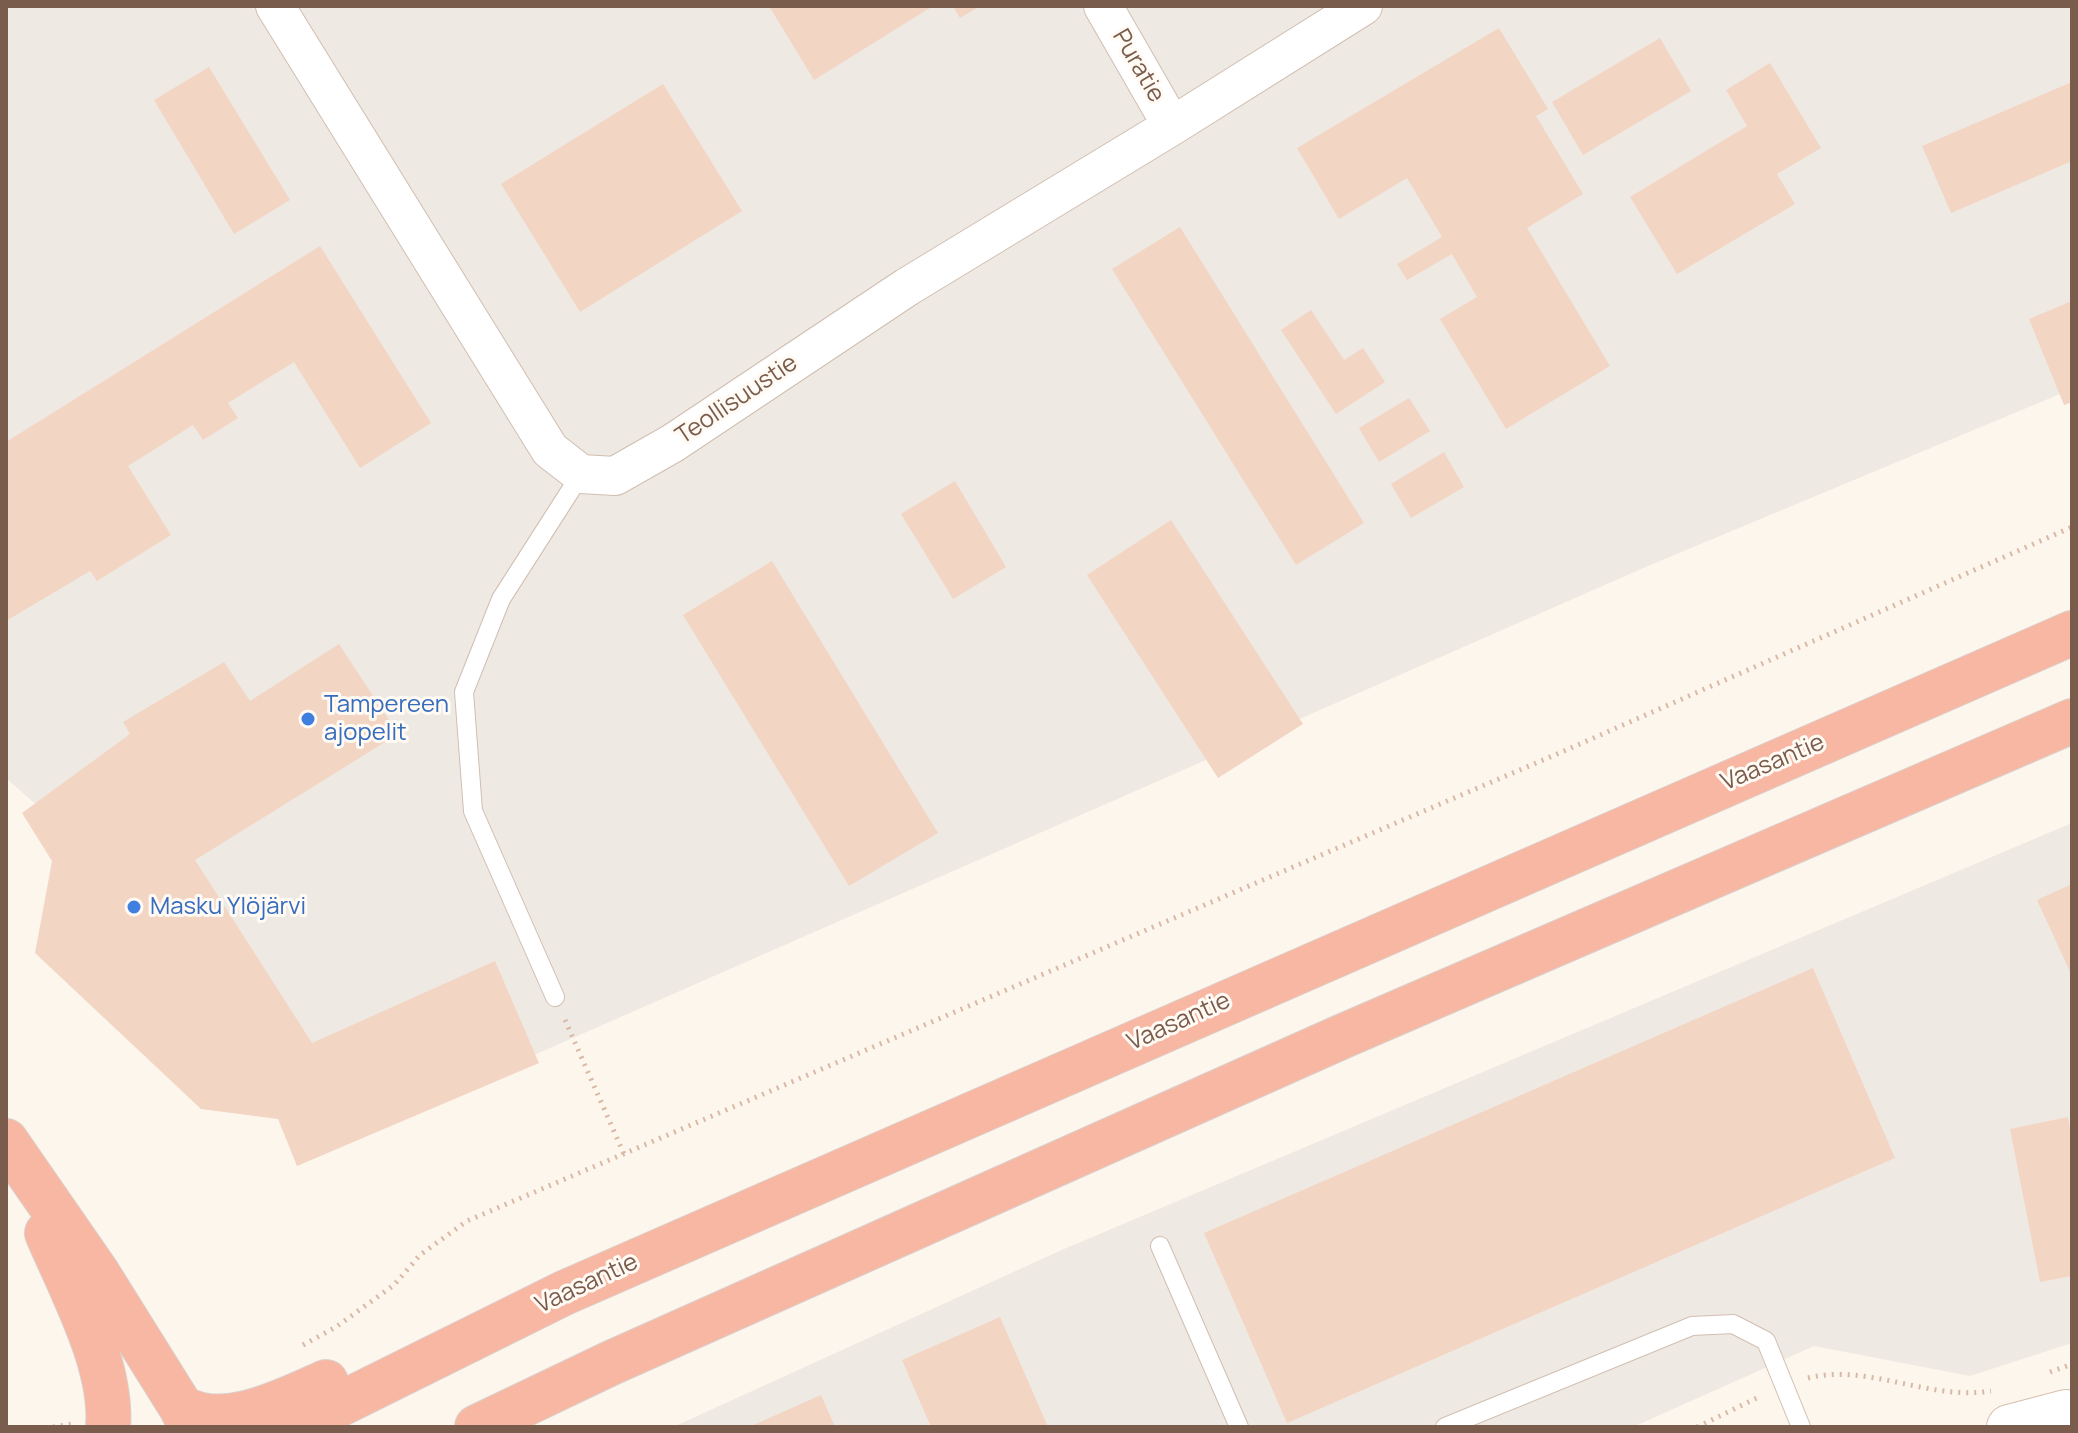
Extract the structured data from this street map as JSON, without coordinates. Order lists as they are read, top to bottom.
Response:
{
  "streets": {
    "highway": ["Vaasantie"],
    "street": ["Puratie", "Teollisuustie"]
  },
  "crossings": [
    ["Puratie", "Teollisuustie"]
  ],
  "places": ["Tampereen ajopelit", "Masku Ylöjärvi"]
}
